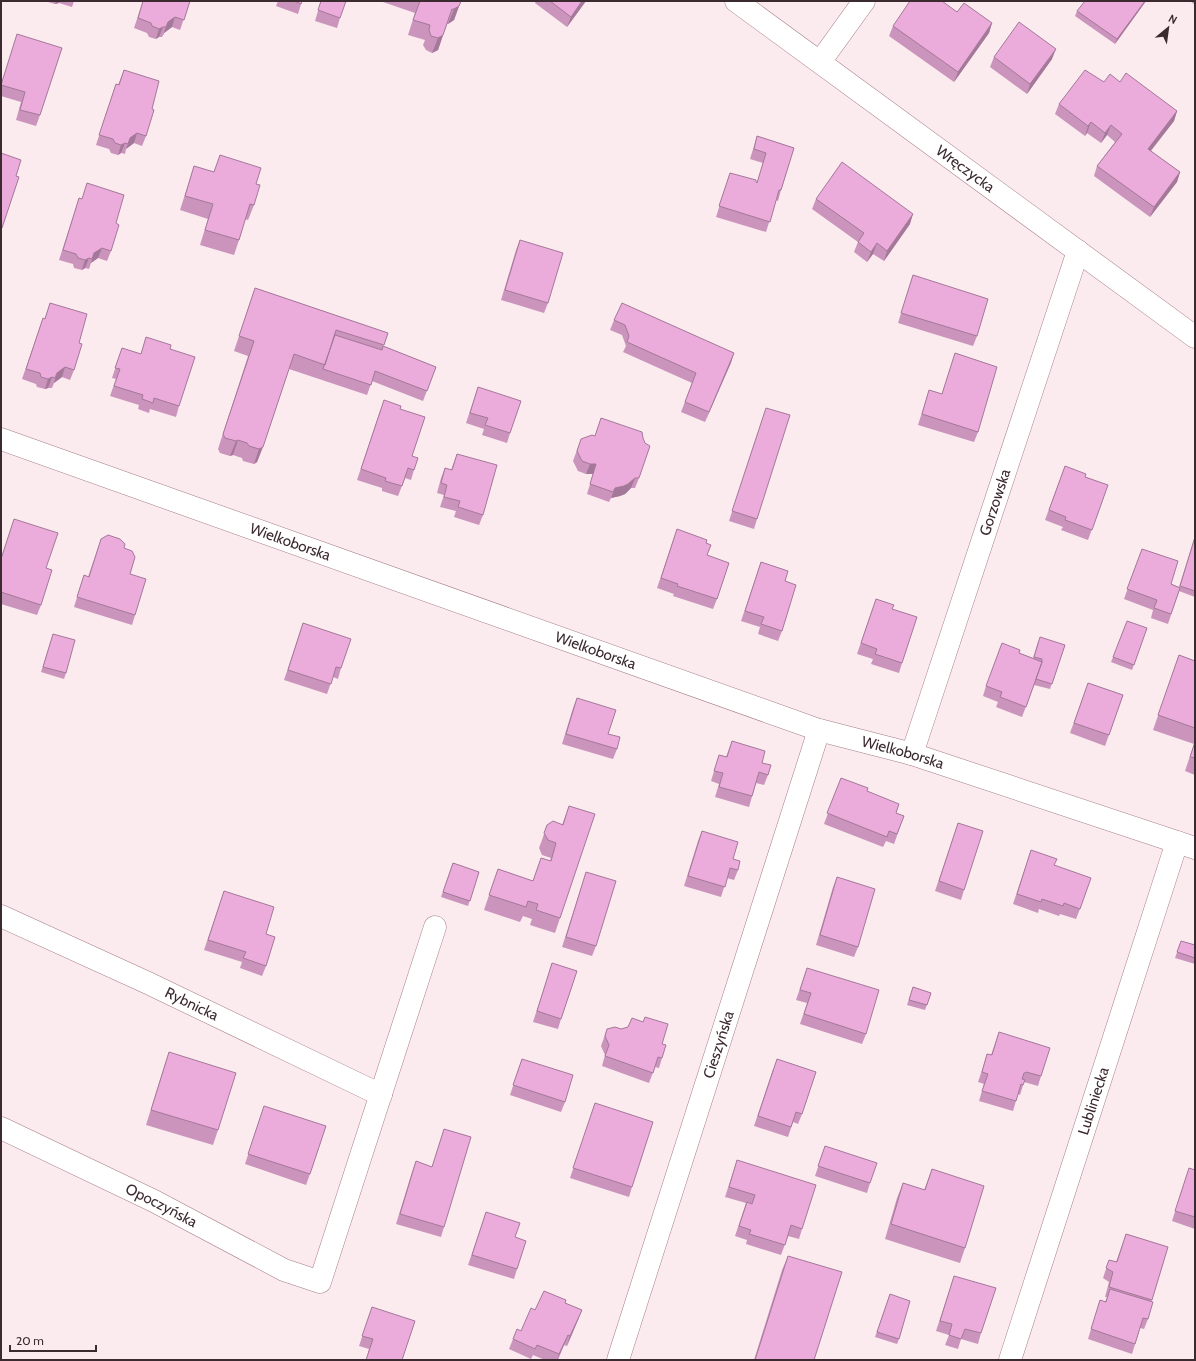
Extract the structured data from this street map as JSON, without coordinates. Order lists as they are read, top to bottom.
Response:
{
  "streets": {
    "street": [
      "Wręczycka",
      "Gorzowska",
      "Wielkoborska",
      "Rybnicka",
      "Cieszyńska",
      "Lubliniecka",
      "Opoczyńska"
    ]
  },
  "crossings": [
    ["Wręczycka", "Gorzowska"],
    ["Gorzowska", "Wielkoborska"],
    ["Wielkoborska", "Cieszyńska"],
    ["Wielkoborska", "Lubliniecka"],
    ["Rybnicka", "Opoczyńska"]
  ],
  "scale_bar": "20 m",
  "north": "top right"
}
